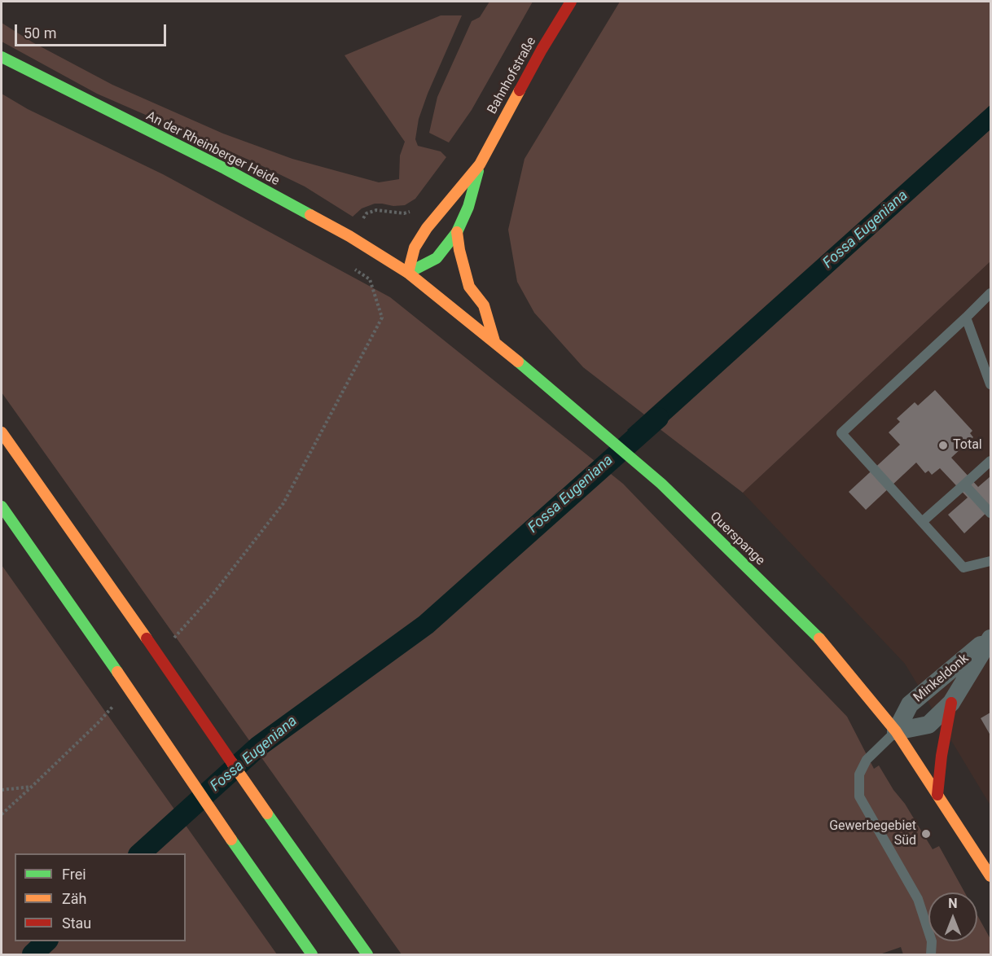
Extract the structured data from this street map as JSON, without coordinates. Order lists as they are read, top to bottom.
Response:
{
  "streets": {
    "main road": ["Bahnhofstraße", "An der Rheinberger Heide", "Querspange"],
    "street": ["Minkeldonk"]
  },
  "crossings": [
    ["Bahnhofstraße", "An der Rheinberger Heide"],
    ["Bahnhofstraße", "Querspange"],
    ["An der Rheinberger Heide", "Querspange"],
    ["Querspange", "Minkeldonk"]
  ],
  "water": ["Fossa Eugeniana"],
  "places": ["Total", "Gewerbegebiet Süd"],
  "legend": ["Frei", "Zäh", "Stau"],
  "scale_bar": "50 m",
  "north": "top"
}
